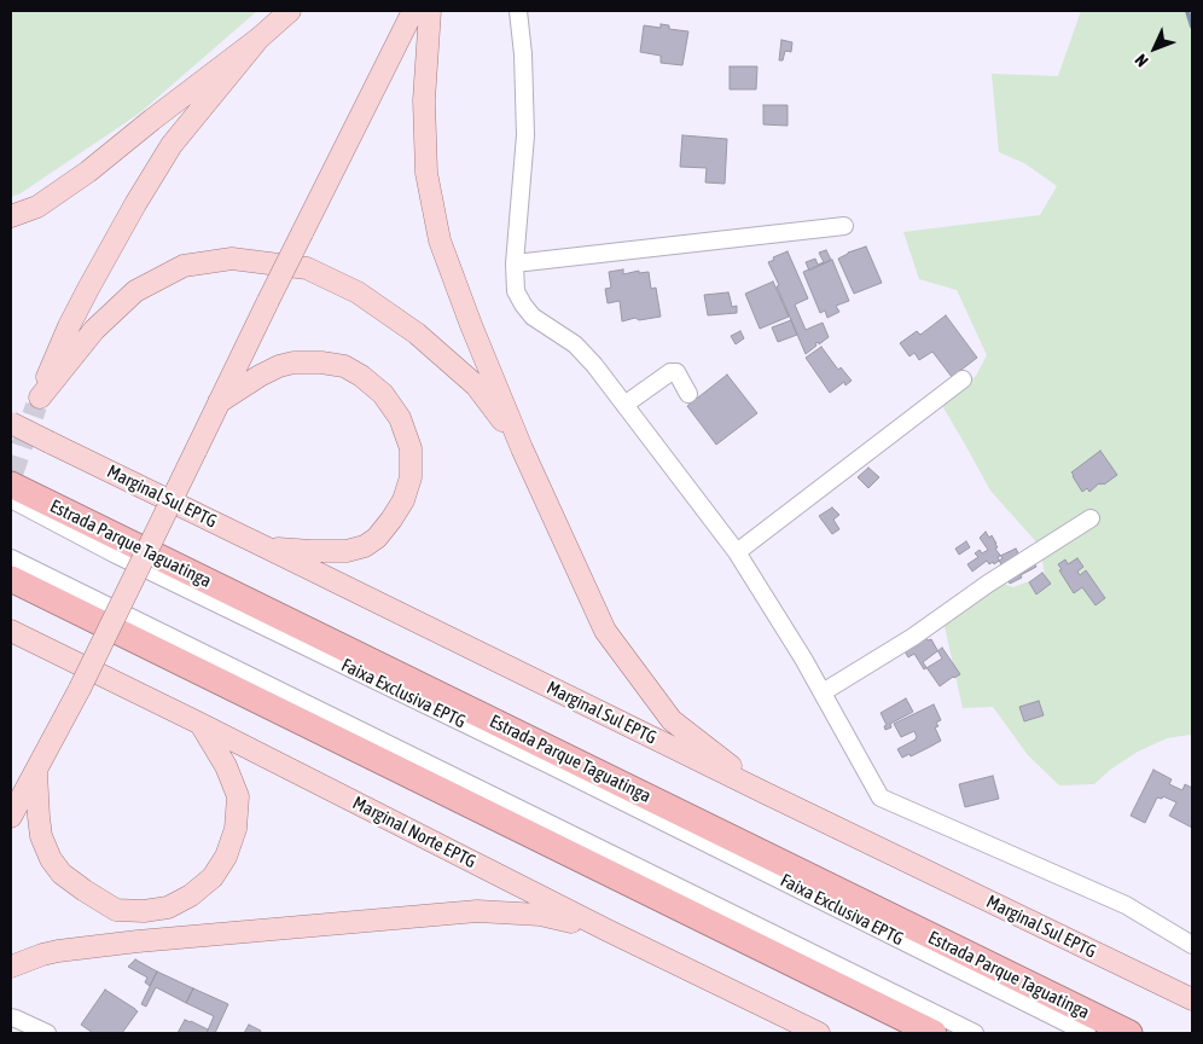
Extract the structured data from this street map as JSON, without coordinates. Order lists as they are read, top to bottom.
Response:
{
  "streets": {
    "highway": ["Estrada Parque Taguatinga"],
    "main road": ["Marginal Sul EPTG", "Marginal Norte EPTG"],
    "street": ["Faixa Exclusiva EPTG"]
  },
  "crossings": [
    ["Estrada Parque Taguatinga", "Faixa Exclusiva EPTG"]
  ],
  "north": "bottom left"
}
